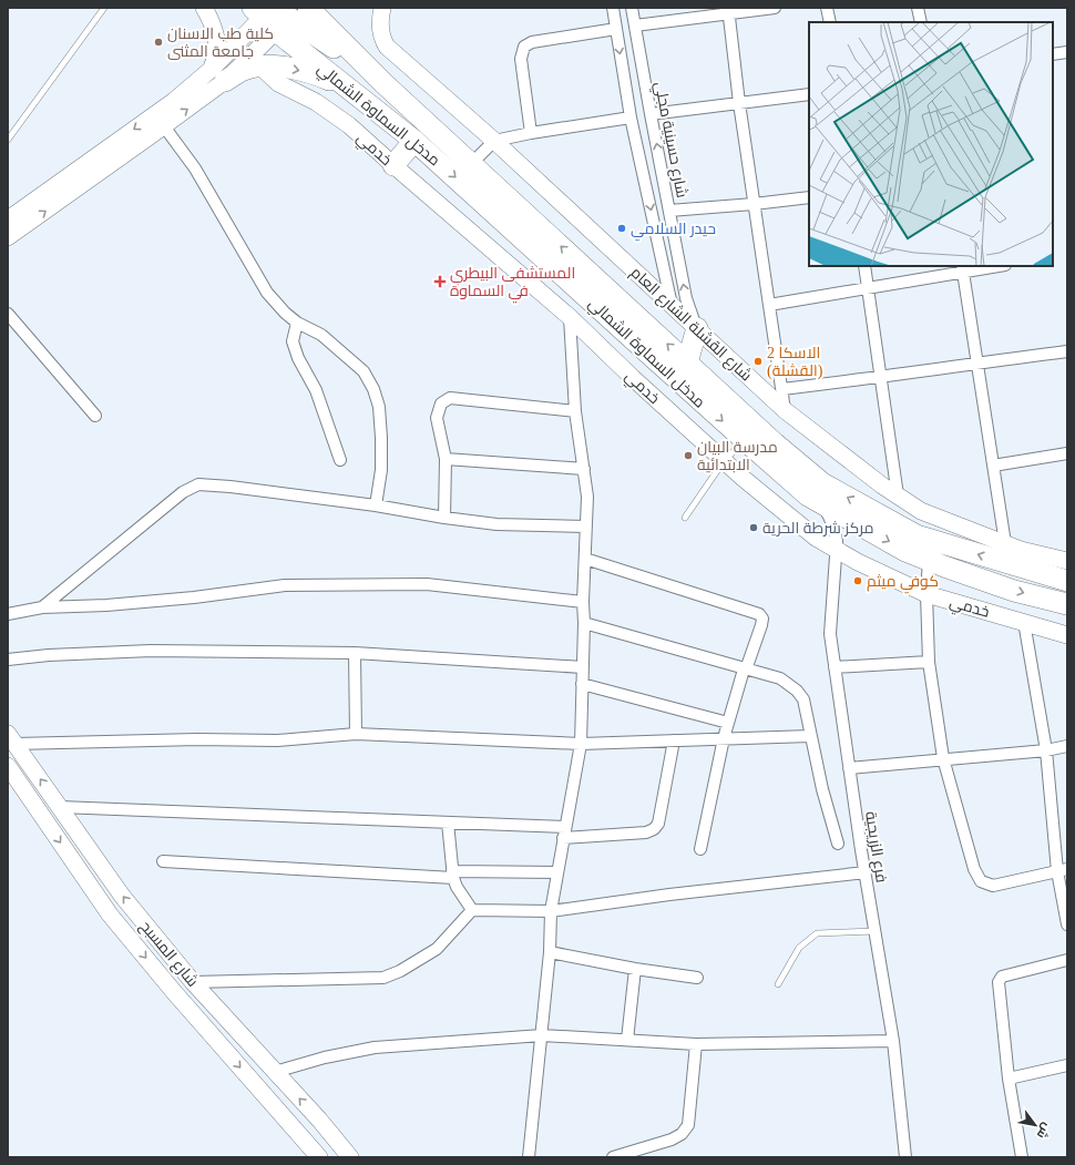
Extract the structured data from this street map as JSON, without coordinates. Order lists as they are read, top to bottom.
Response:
{
  "streets": {
    "highway": ["مدخل السماوة الشمالي"],
    "main road": ["خدمي", "شارع القشلة الشارع العام", "شارع المسبح"],
    "street": ["شارع حسينية مجلي", "فرع الزريجية"]
  },
  "crossings": [
    ["مدخل السماوة الشمالي", "فرع الزريجية"],
    ["شارع حسينية مجلي", "شارع القشلة الشارع العام"],
    ["خدمي", "فرع الزريجية"]
  ],
  "places": {
    "other": [
      "كلية طب الاسنان جامعة المثنى",
      "حيدر السلامي",
      "الاسكا 2 (القشلة)",
      "مدرسة البيان الابتدائية",
      "مركز شرطة الحرية",
      "كوفي ميثم"
    ],
    "health": ["المستشفى البيطري في السماوة"]
  },
  "north": "bottom right"
}
